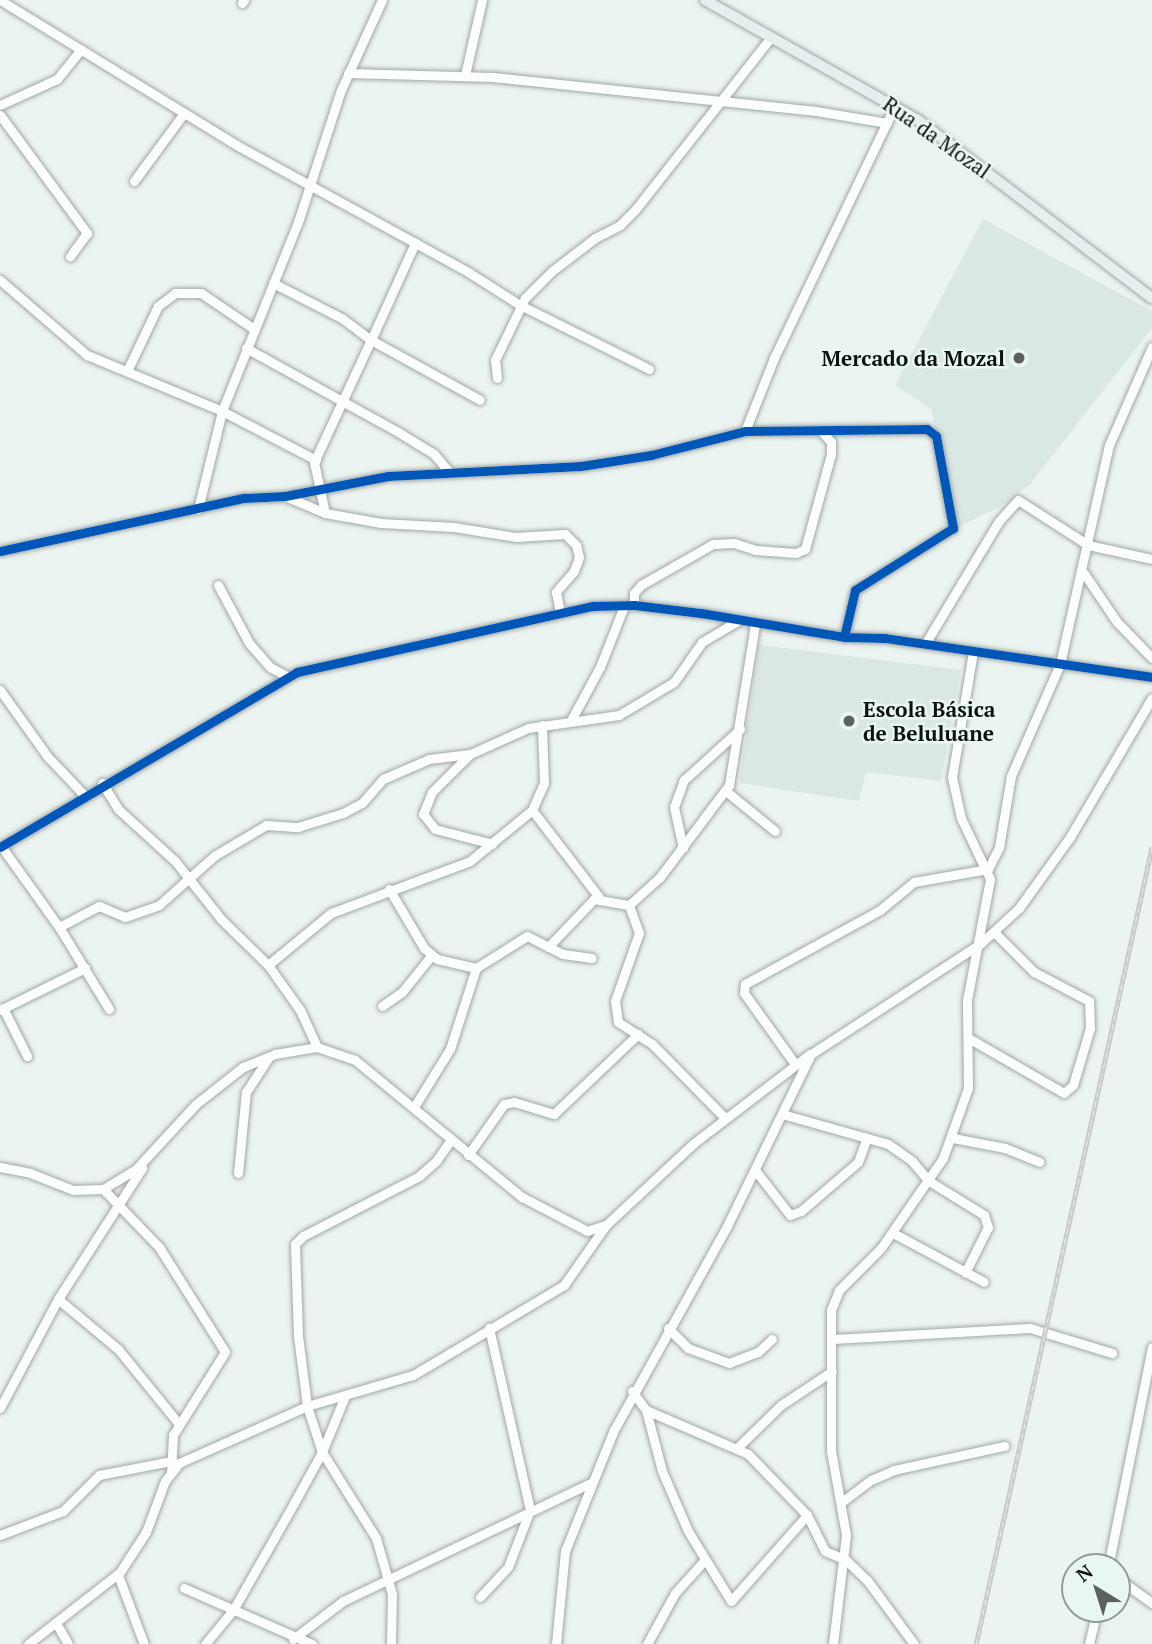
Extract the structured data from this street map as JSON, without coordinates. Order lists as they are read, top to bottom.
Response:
{
  "streets": {
    "main road": ["Rua da Mozal"]
  },
  "places": ["Mercado da Mozal", "Escola Básica de Beluluane"],
  "north": "top left"
}
